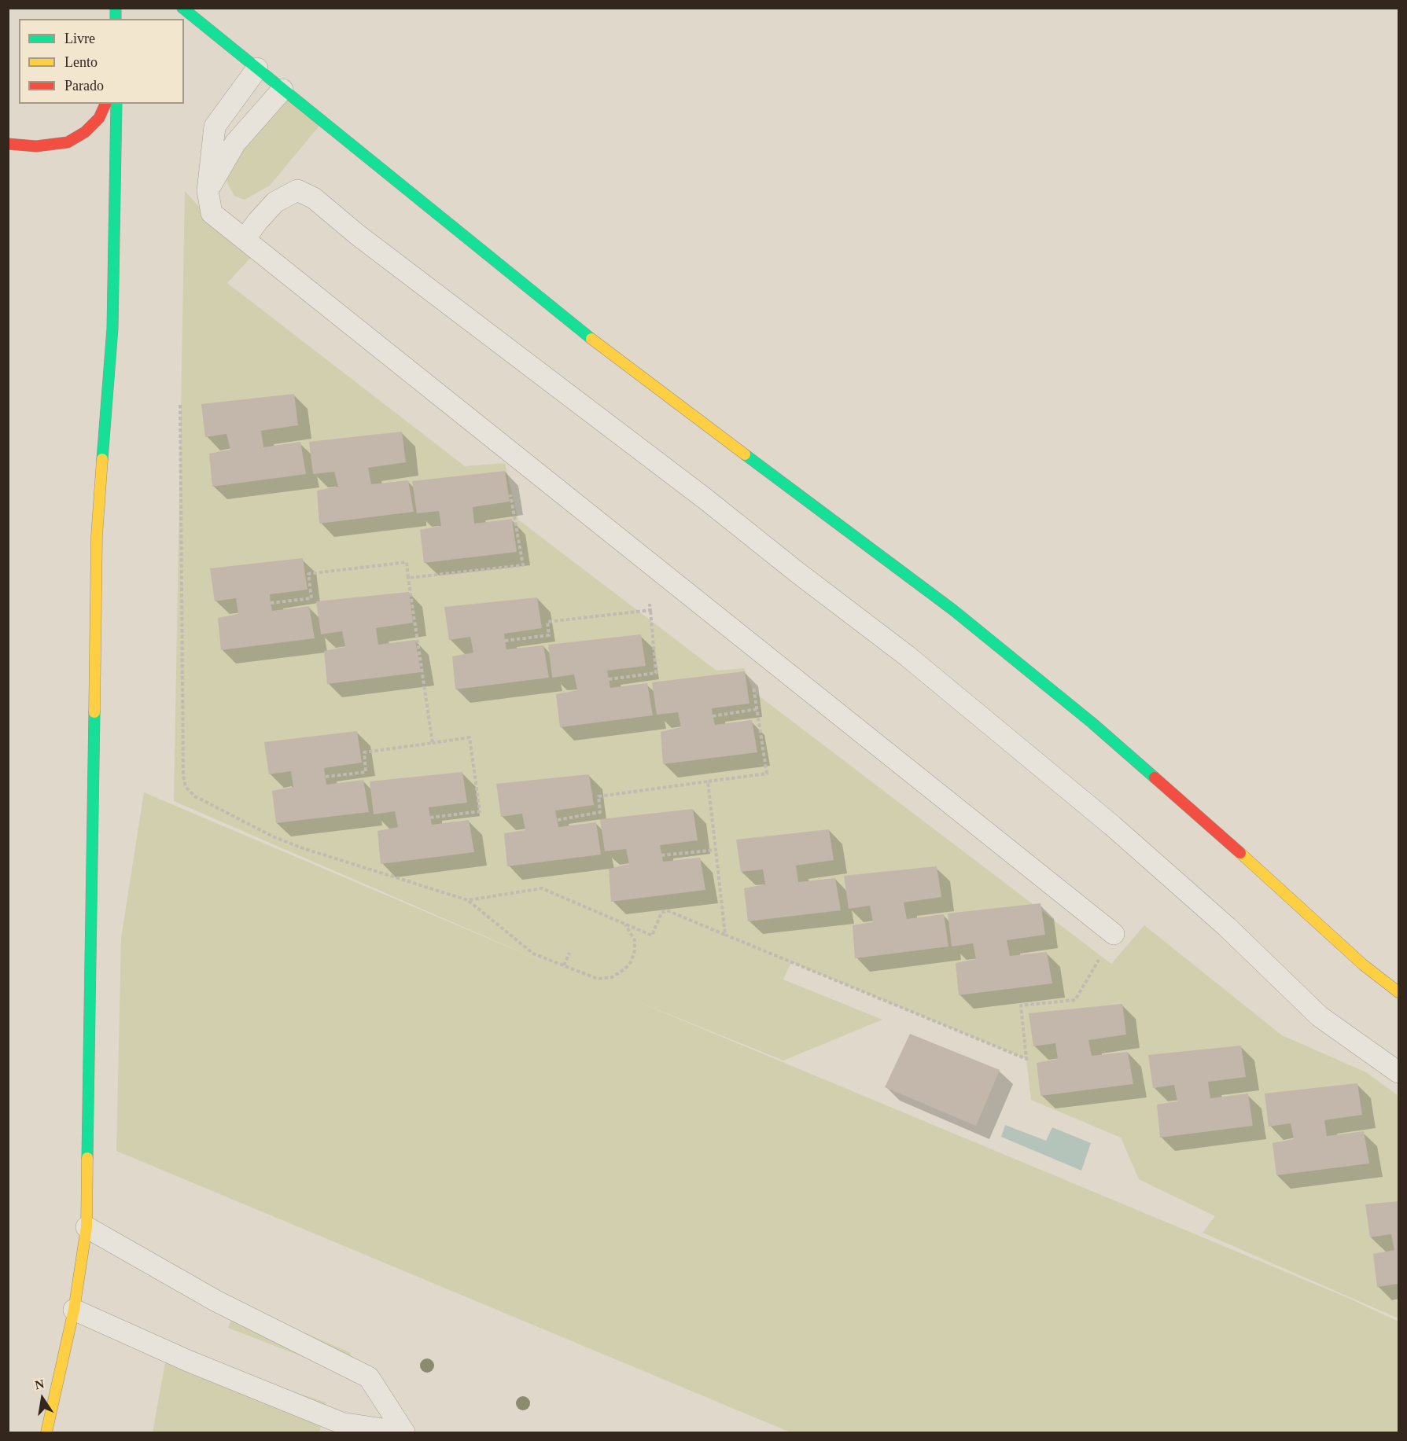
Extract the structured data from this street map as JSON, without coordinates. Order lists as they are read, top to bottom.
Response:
{
  "legend": ["Livre", "Lento", "Parado"],
  "north": "top"
}
